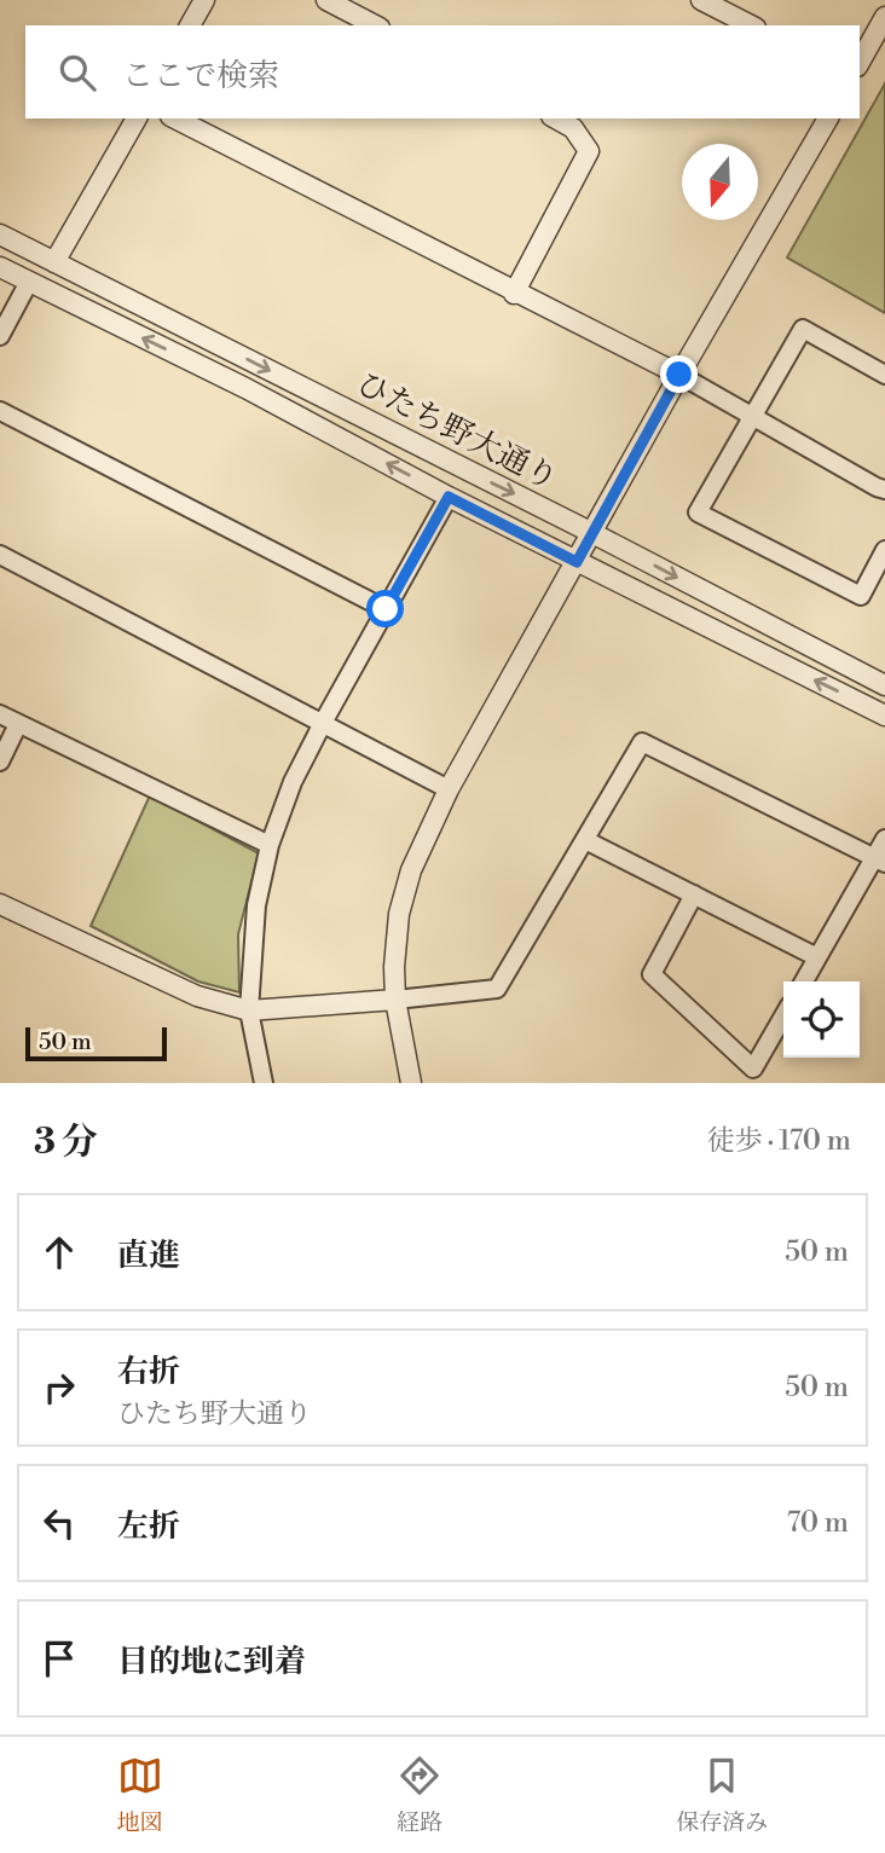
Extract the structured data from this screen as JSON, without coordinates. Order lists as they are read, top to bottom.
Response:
{
  "streets": {
    "street": ["ひたち野大通り"]
  },
  "scale_bar": "50 m",
  "north": "bottom",
  "page": {
    "search": "ここで検索",
    "scale": "50 m",
    "heading": ["3 分", "徒歩 · 170 m"],
    "list": [
      ["直進", "50 m"],
      ["右折", "ひたち野大通り", "50 m"],
      ["左折", "70 m"],
      "目的地に到着"
    ],
    "nav": ["地図", "経路", "保存済み"]
  }
}
